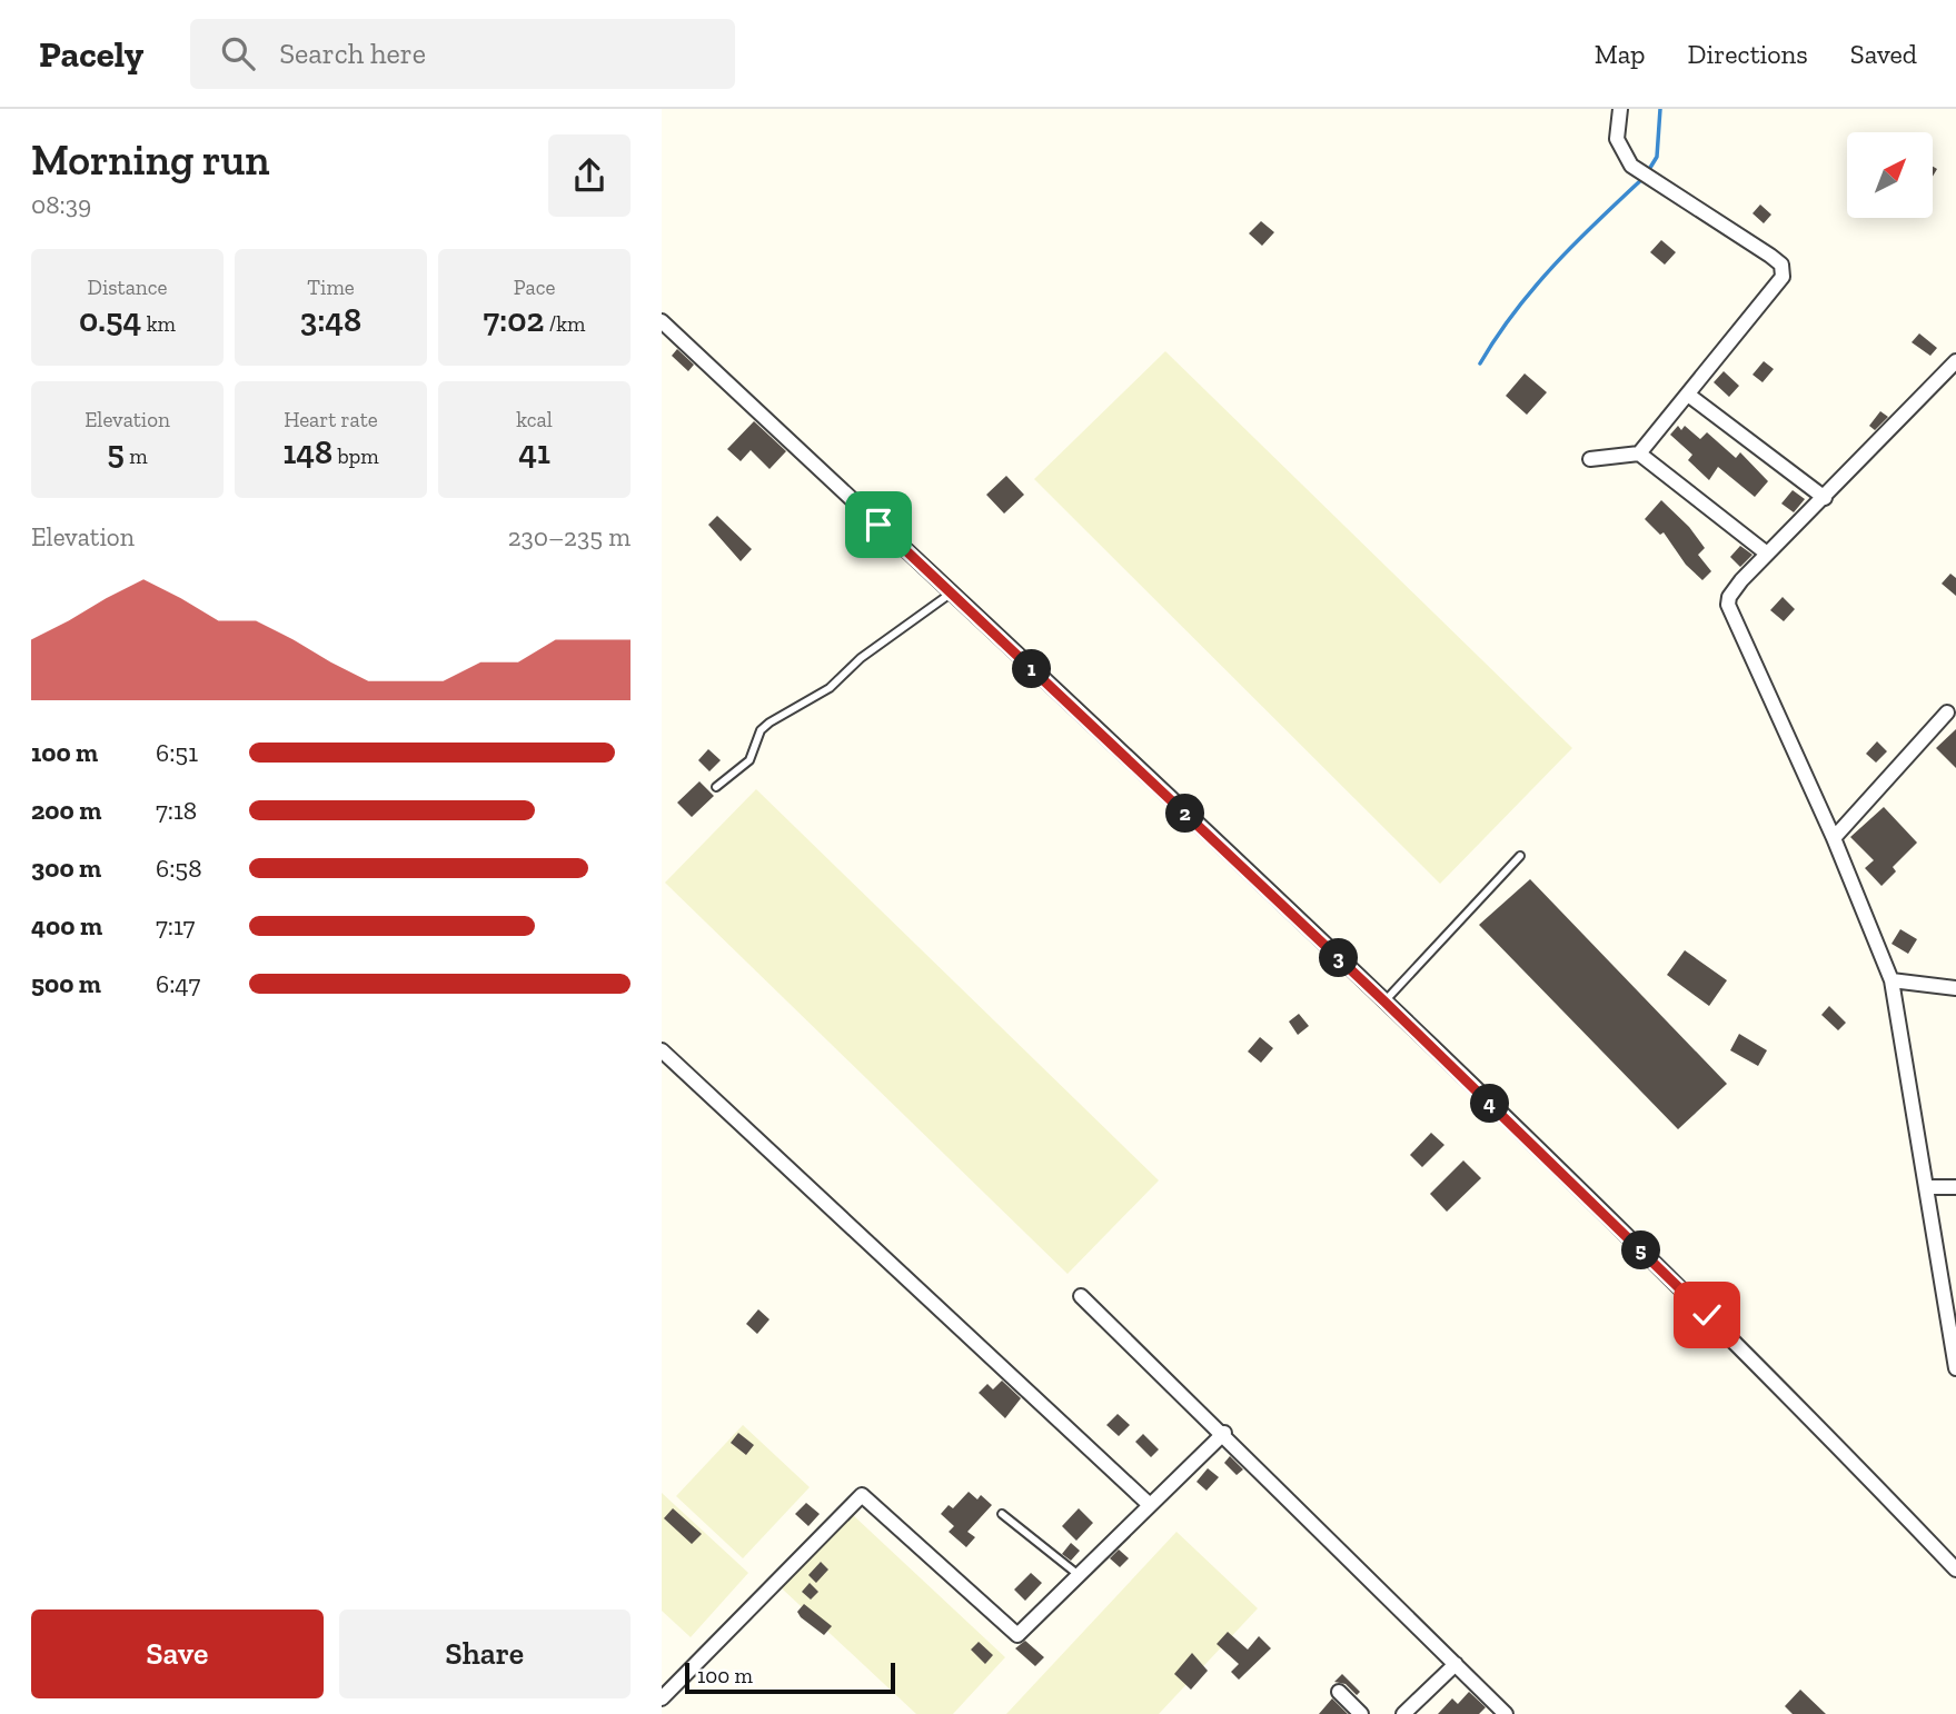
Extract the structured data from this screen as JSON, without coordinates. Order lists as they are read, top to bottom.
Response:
{
  "scale_bar": "100 m",
  "north": "top right",
  "page": {
    "header": "Pacely",
    "search": "Search here",
    "nav": ["Map", "Directions", "Saved"],
    "heading": ["Morning run", "08:39"],
    "stats": [
      ["Distance", "0.54 km"],
      ["Time", "3:48"],
      ["Pace", "7:02 /km"],
      ["Elevation", "5 m"],
      ["Heart rate", "148 bpm"],
      ["kcal", "41"]
    ],
    "chart": ["Elevation", "230–235 m"],
    "pins": [
      "1",
      "2",
      "3",
      "4",
      "5"
    ],
    "list": [
      {
        "name": "100 m",
        "note": "6:51"
      },
      {
        "name": "200 m",
        "note": "7:18"
      },
      {
        "name": "300 m",
        "note": "6:58"
      },
      {
        "name": "400 m",
        "note": "7:17"
      },
      {
        "name": "500 m",
        "note": "6:47"
      }
    ],
    "buttons": ["Save", "Share"],
    "scale": "100 m"
  }
}
